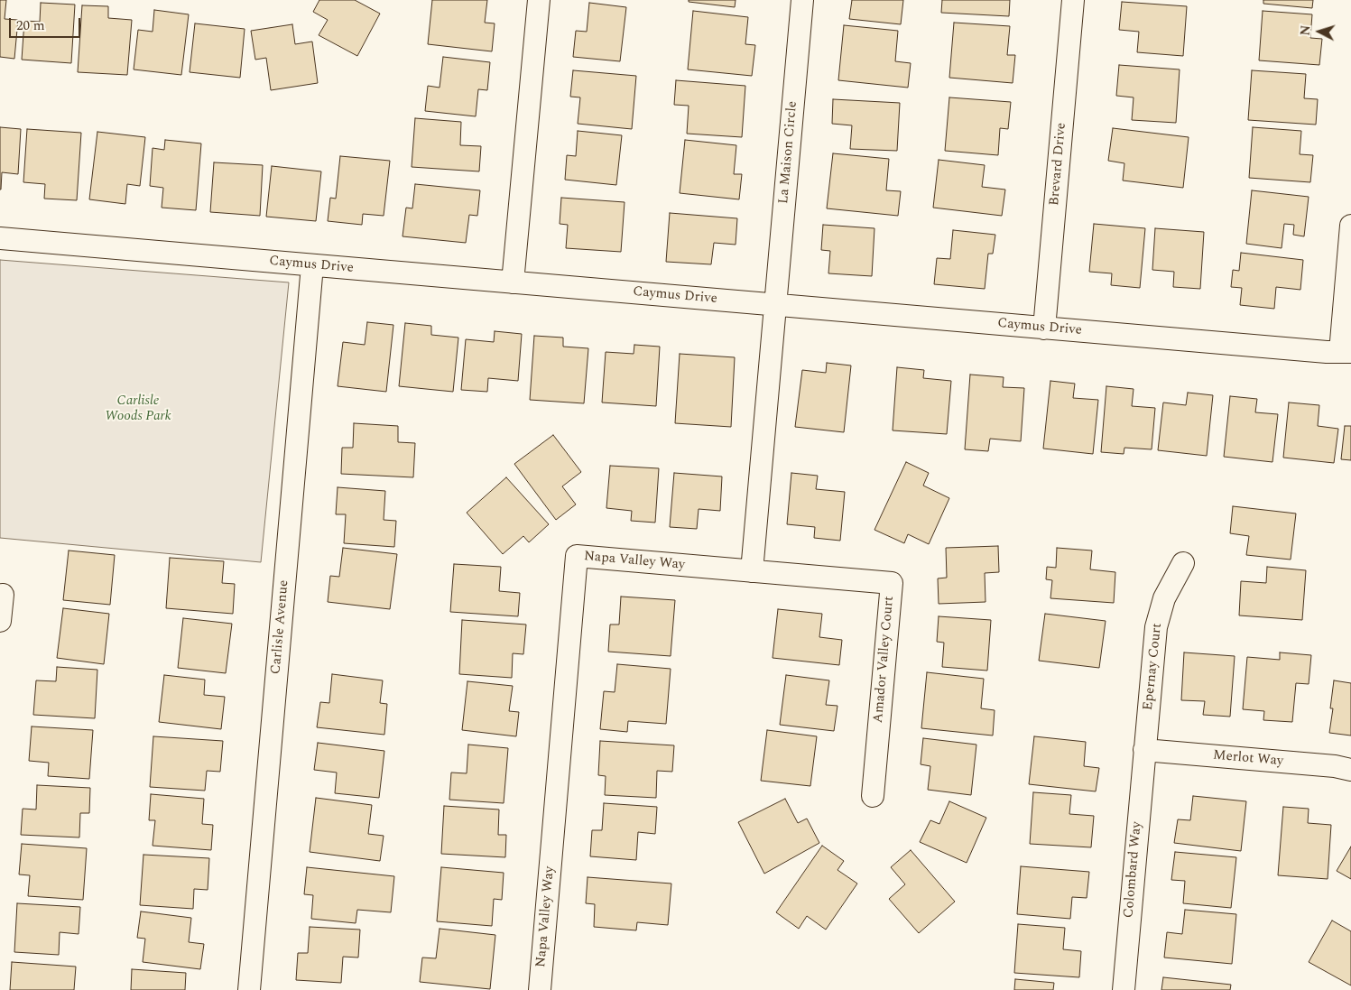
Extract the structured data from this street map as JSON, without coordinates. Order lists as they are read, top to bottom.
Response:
{
  "streets": {
    "street": [
      "La Maison Circle",
      "Brevard Drive",
      "Caymus Drive",
      "Napa Valley Way",
      "Carlisle Avenue",
      "Amador Valley Court",
      "Epernay Court",
      "Merlot Way",
      "Colombard Way"
    ]
  },
  "crossings": [
    ["La Maison Circle", "Caymus Drive"],
    ["Brevard Drive", "Caymus Drive"],
    ["Caymus Drive", "Carlisle Avenue"],
    ["Napa Valley Way", "Amador Valley Court"],
    ["Epernay Court", "Merlot Way"],
    ["Epernay Court", "Colombard Way"],
    ["Merlot Way", "Colombard Way"]
  ],
  "parks": ["Carlisle Woods Park"],
  "scale_bar": "20 m",
  "north": "left"
}
